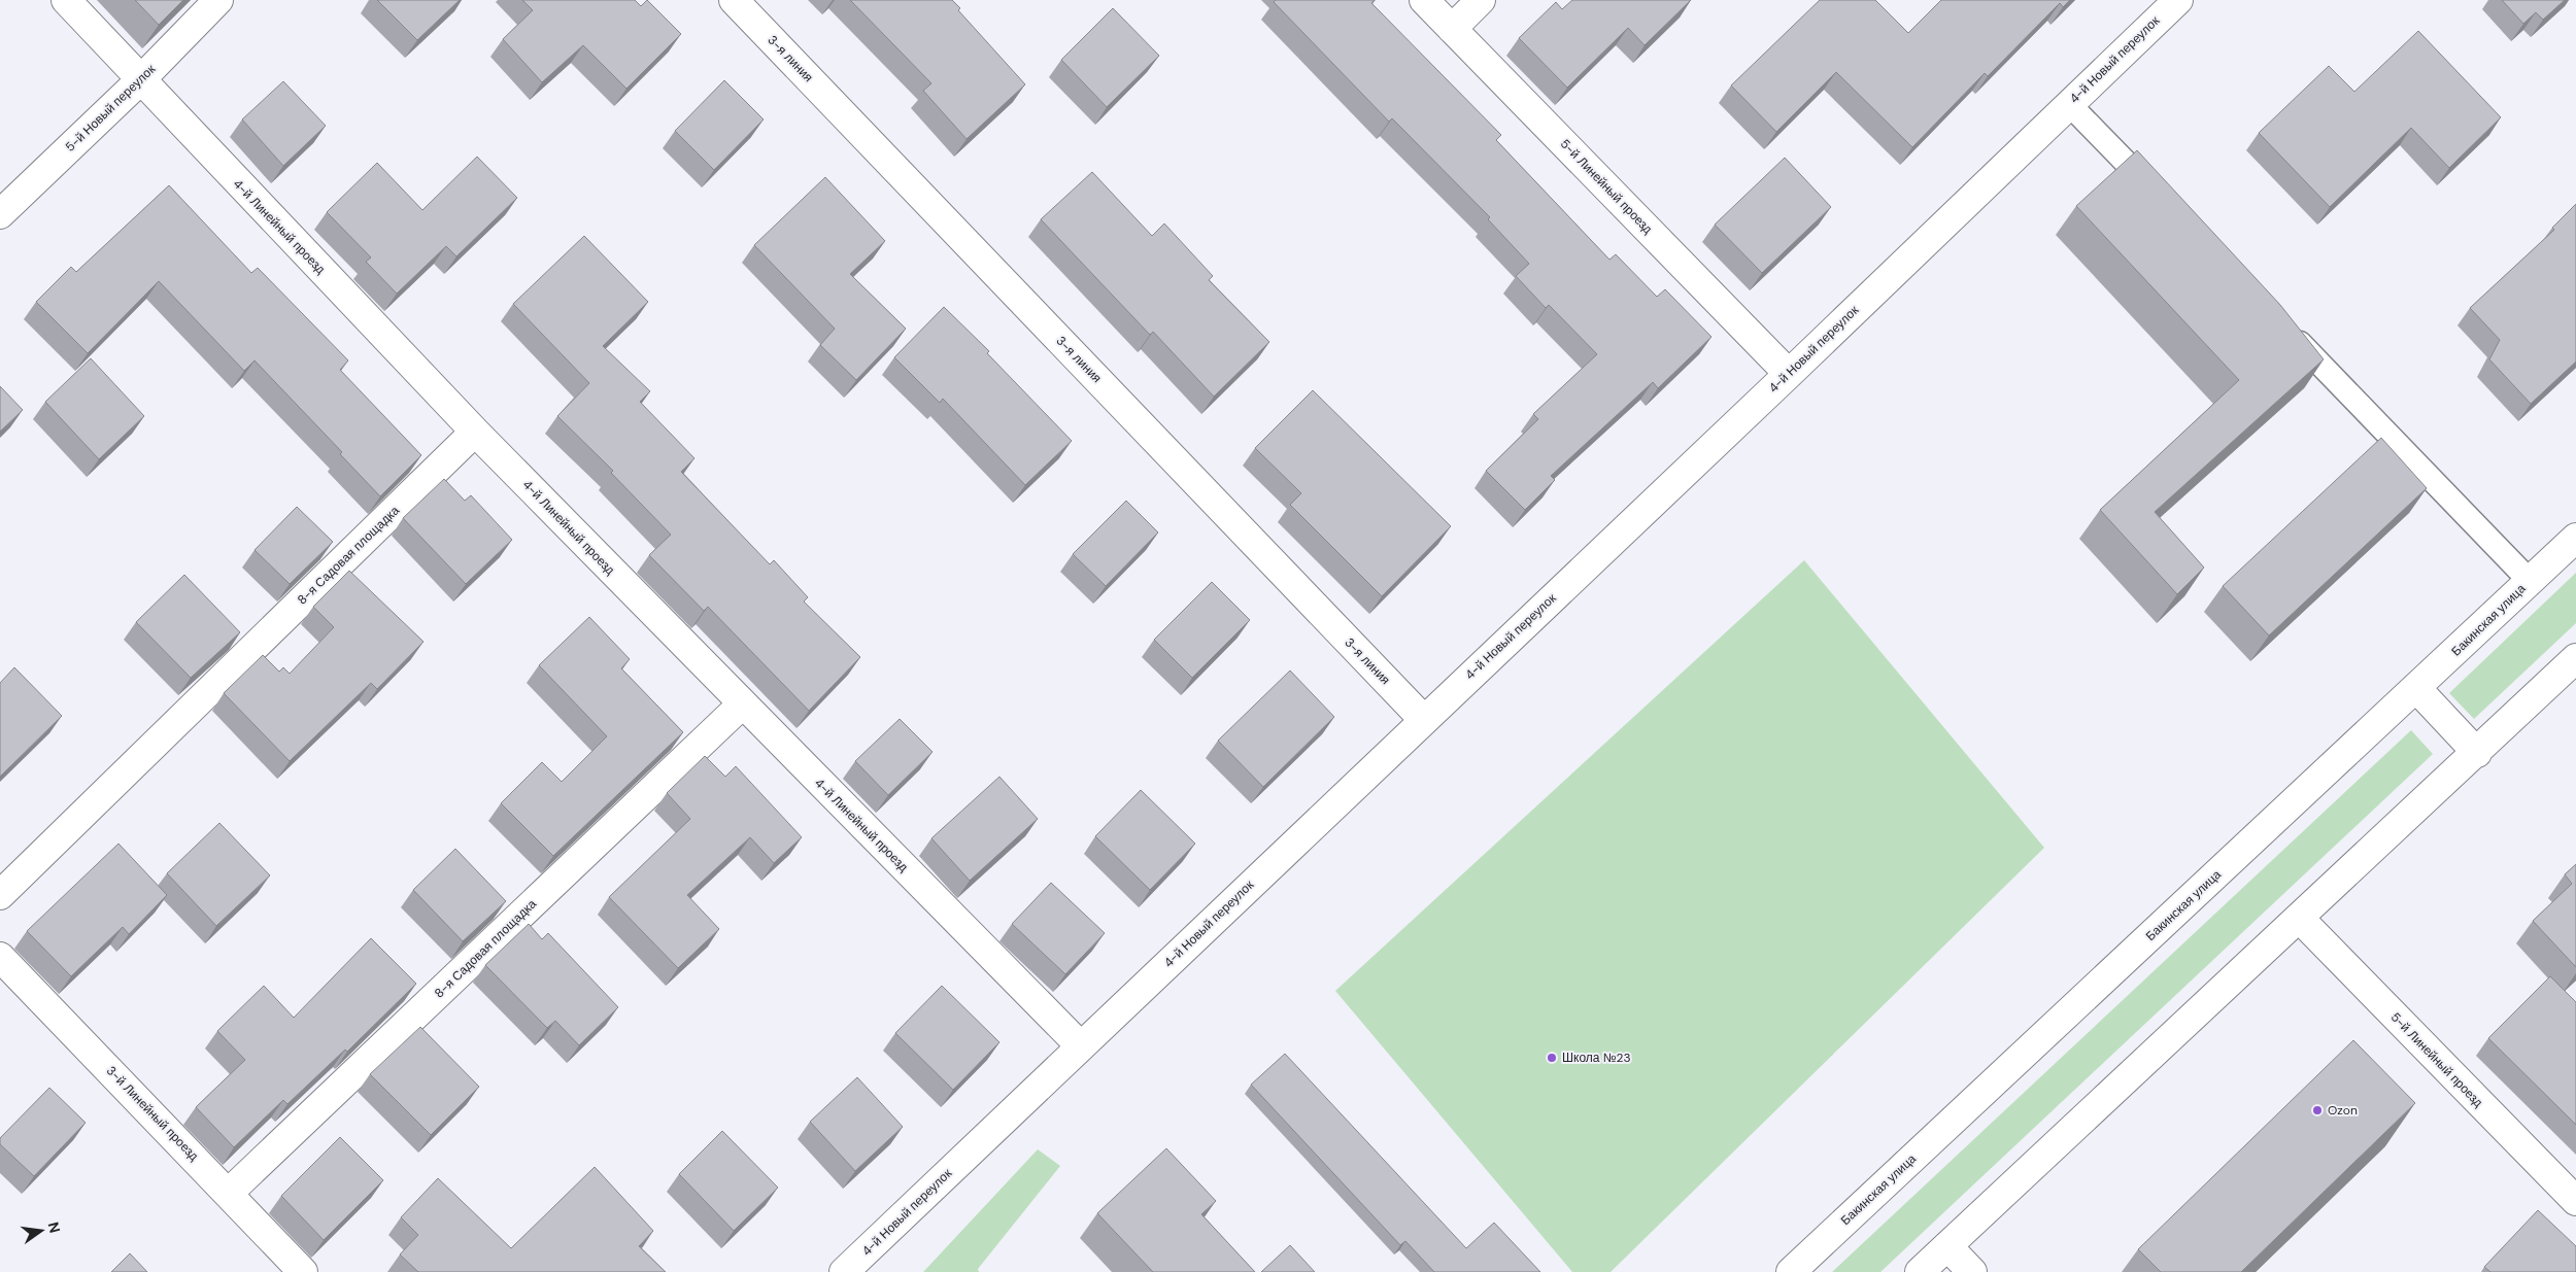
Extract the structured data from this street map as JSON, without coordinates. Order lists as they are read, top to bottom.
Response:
{
  "streets": {
    "street": [
      "3-я линия",
      "4-й Новый переулок",
      "5-й Новый переулок",
      "5-й Линейный проезд",
      "4-й Линейный проезд",
      "8-я Садовая площадка",
      "Бакинская улица",
      "3-й Линейный проезд"
    ]
  },
  "crossings": [
    ["3-я линия", "4-й Новый переулок"],
    ["4-й Новый переулок", "5-й Линейный проезд"],
    ["4-й Новый переулок", "4-й Линейный проезд"],
    ["5-й Новый переулок", "4-й Линейный проезд"],
    ["4-й Линейный проезд", "8-я Садовая площадка"],
    ["8-я Садовая площадка", "3-й Линейный проезд"]
  ],
  "places": ["Школа №23", "Ozon"],
  "north": "right"
}
